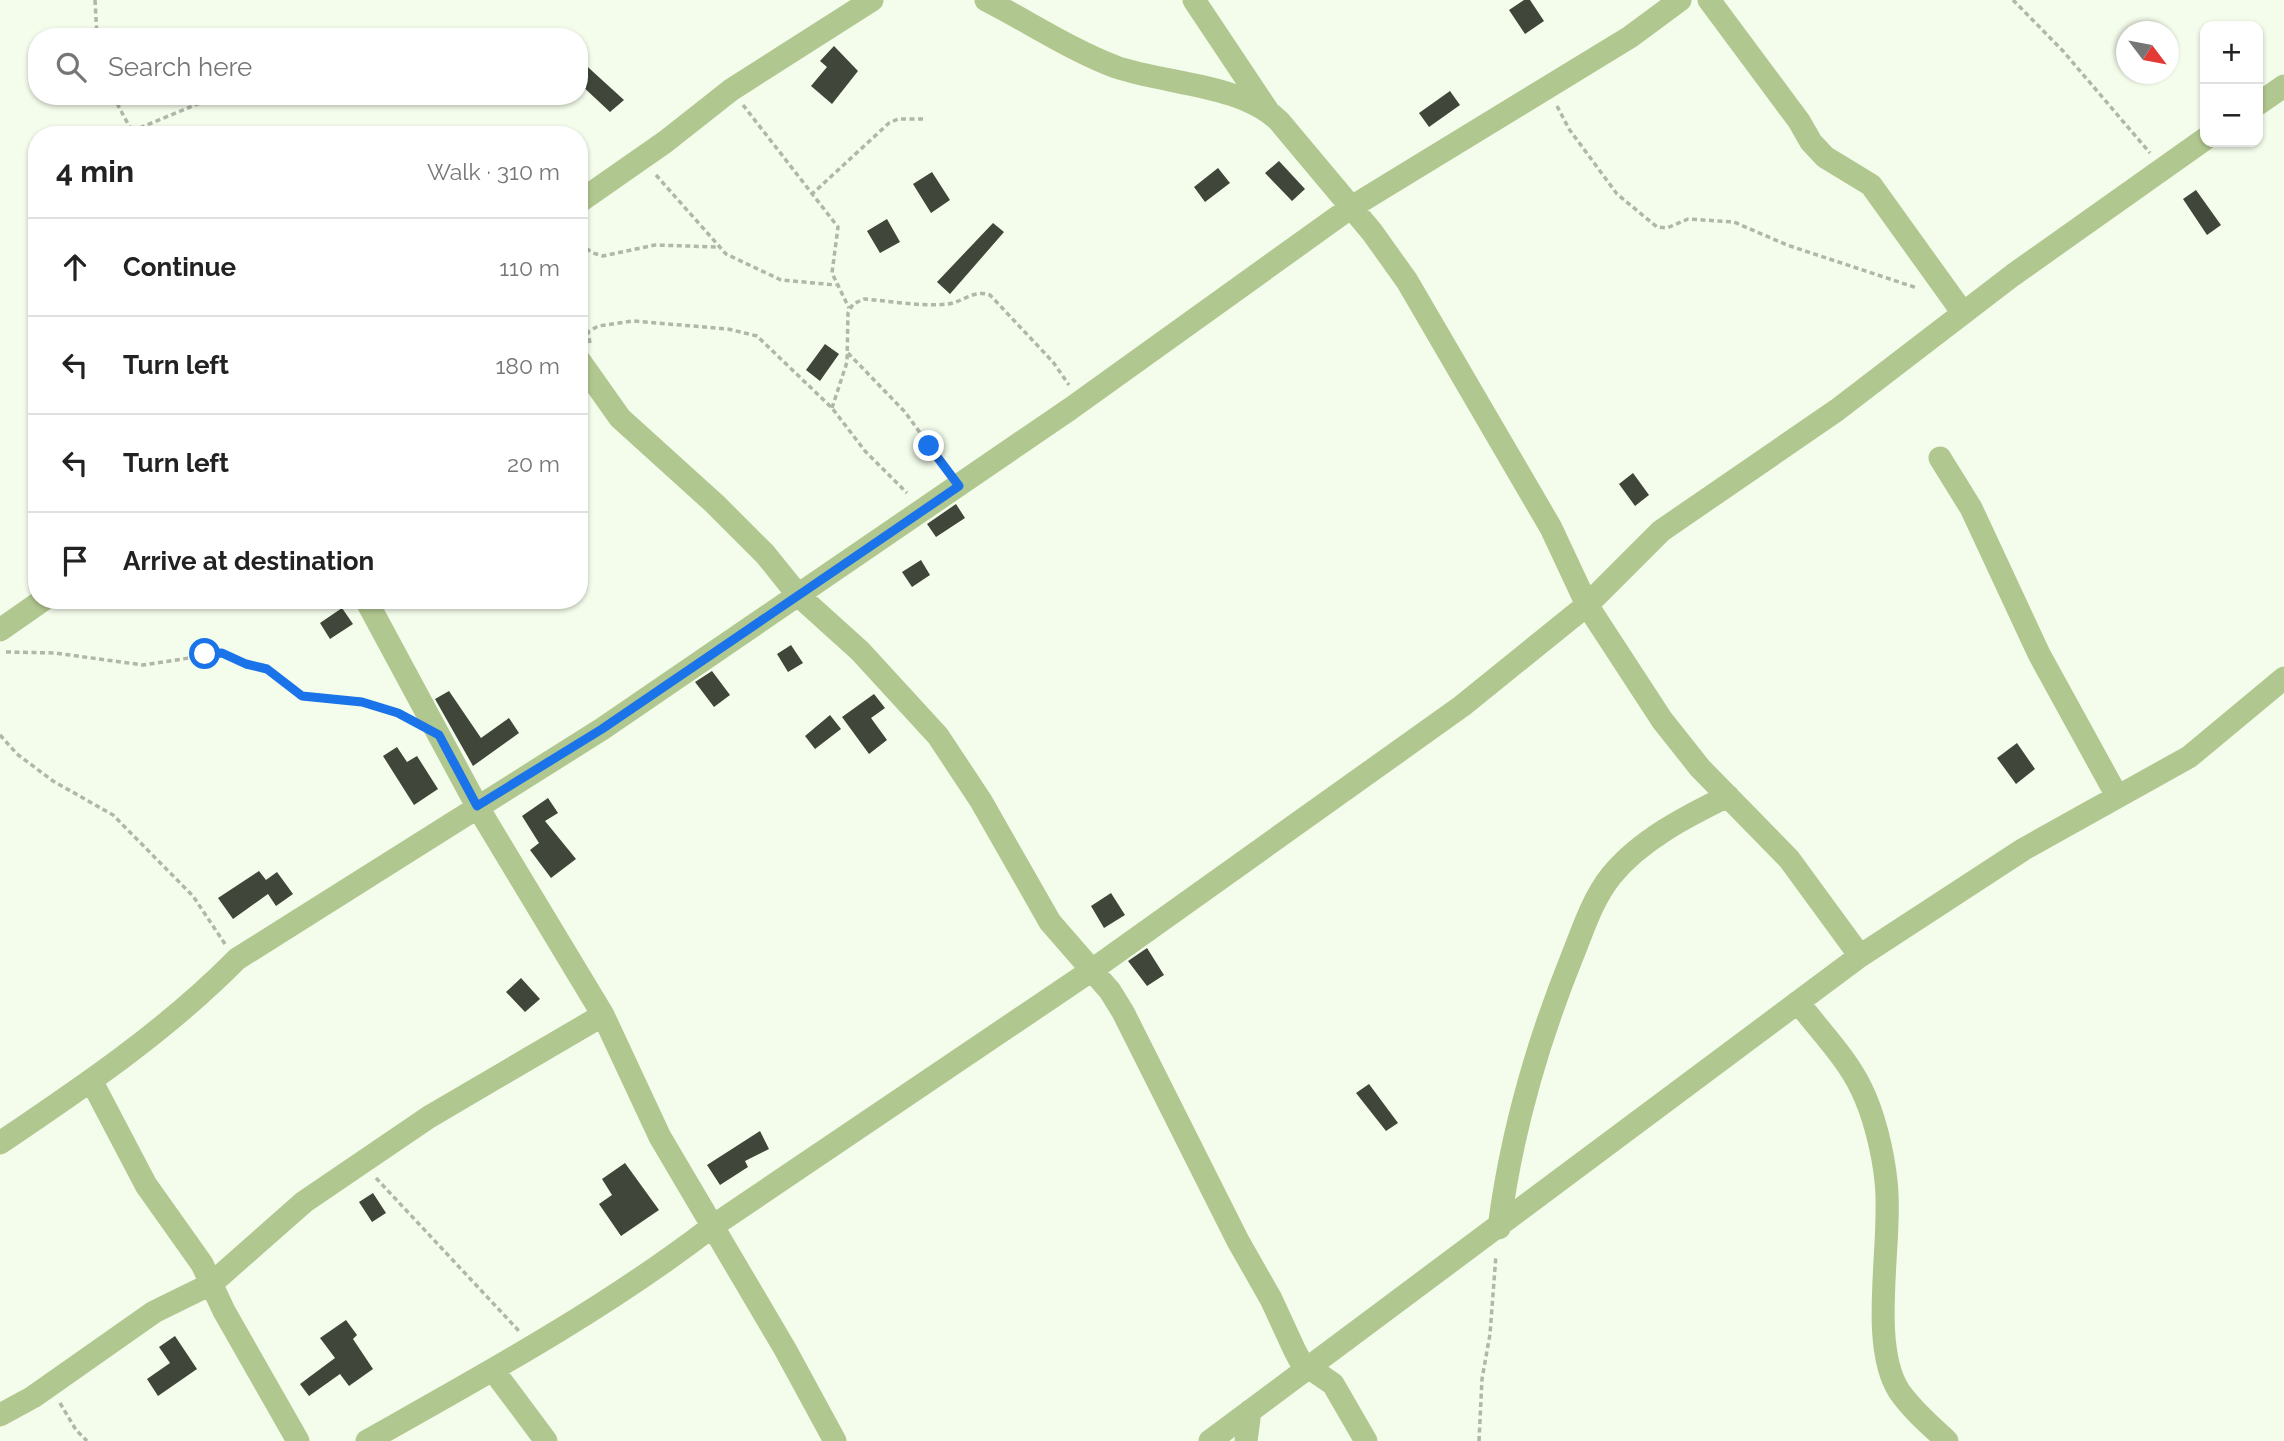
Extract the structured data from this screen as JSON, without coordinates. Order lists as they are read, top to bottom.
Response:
{
  "north": "bottom right",
  "page": {
    "map_buttons": ["+", "−"],
    "search": "Search here",
    "heading": ["4 min", "Walk · 310 m"],
    "list": [
      ["Continue", "110 m"],
      ["Turn left", "180 m"],
      ["Turn left", "20 m"],
      "Arrive at destination"
    ]
  }
}
